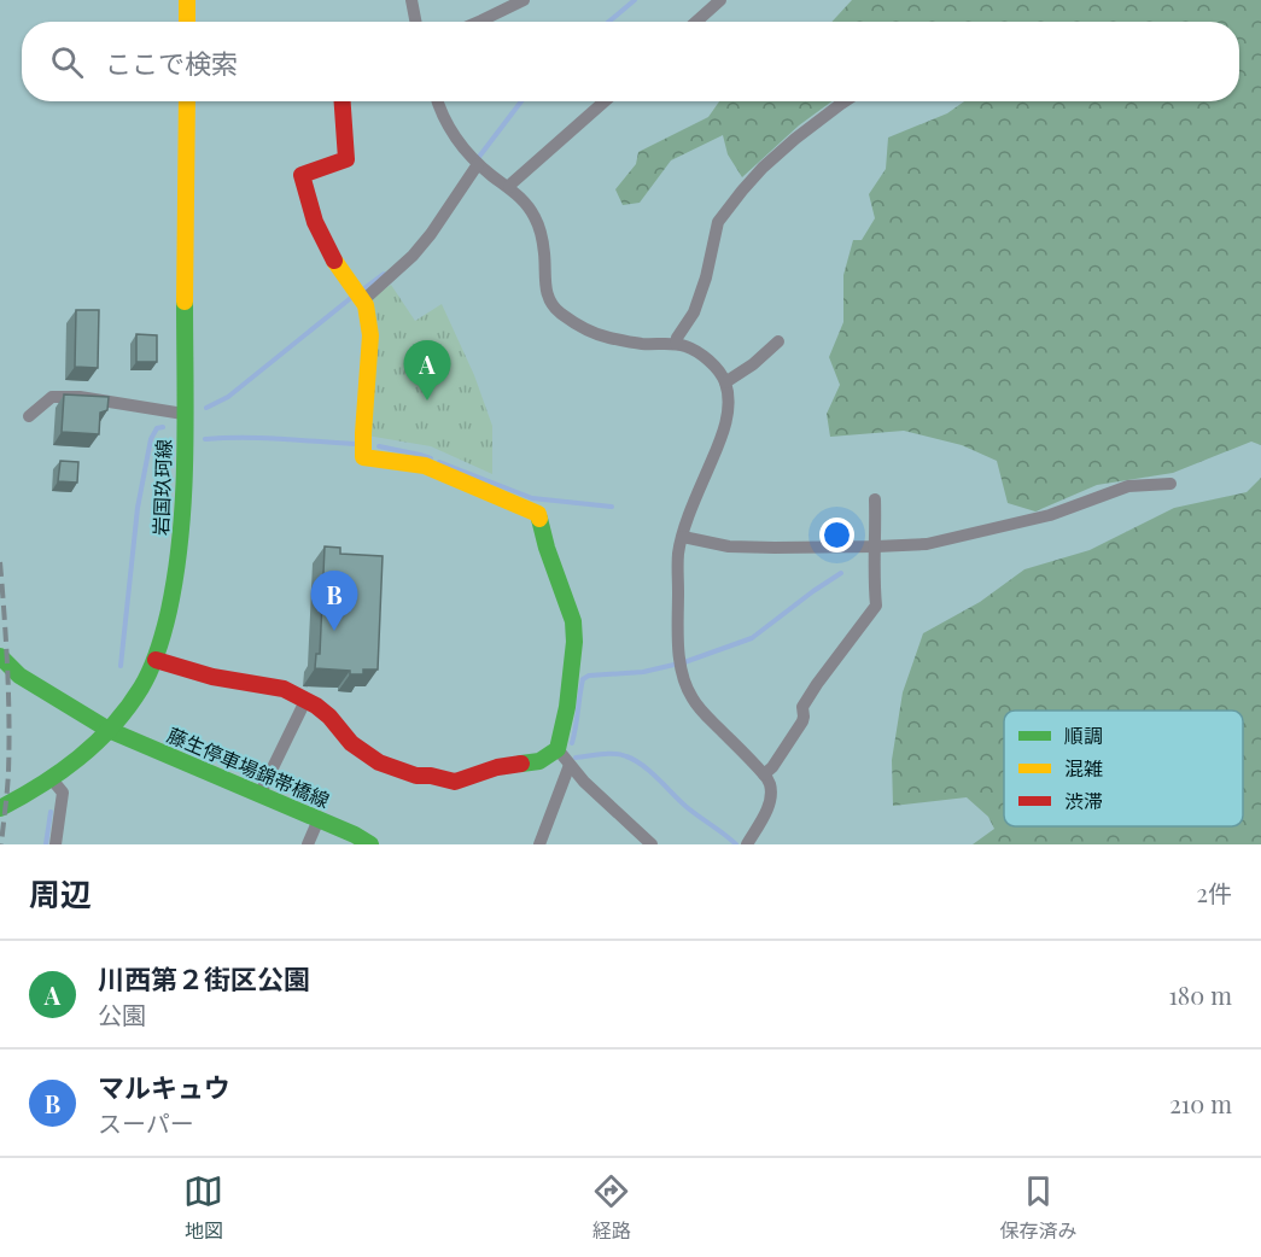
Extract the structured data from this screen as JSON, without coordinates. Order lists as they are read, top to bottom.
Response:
{
  "streets": {
    "street": ["岩国玖珂線", "藤生停車場錦帯橋線"]
  },
  "crossings": [
    ["岩国玖珂線", "藤生停車場錦帯橋線"]
  ],
  "legend": ["順調", "混雑", "渋滞"],
  "page": {
    "search": "ここで検索",
    "pins": ["A", "B"],
    "heading": ["周辺", "2件"],
    "list": [
      {
        "mark": "A",
        "name": "川西第２街区公園",
        "note": "公園",
        "value": "180 m"
      },
      {
        "mark": "B",
        "name": "マルキュウ",
        "note": "スーパー",
        "value": "210 m"
      }
    ],
    "nav": ["地図", "経路", "保存済み"]
  }
}
